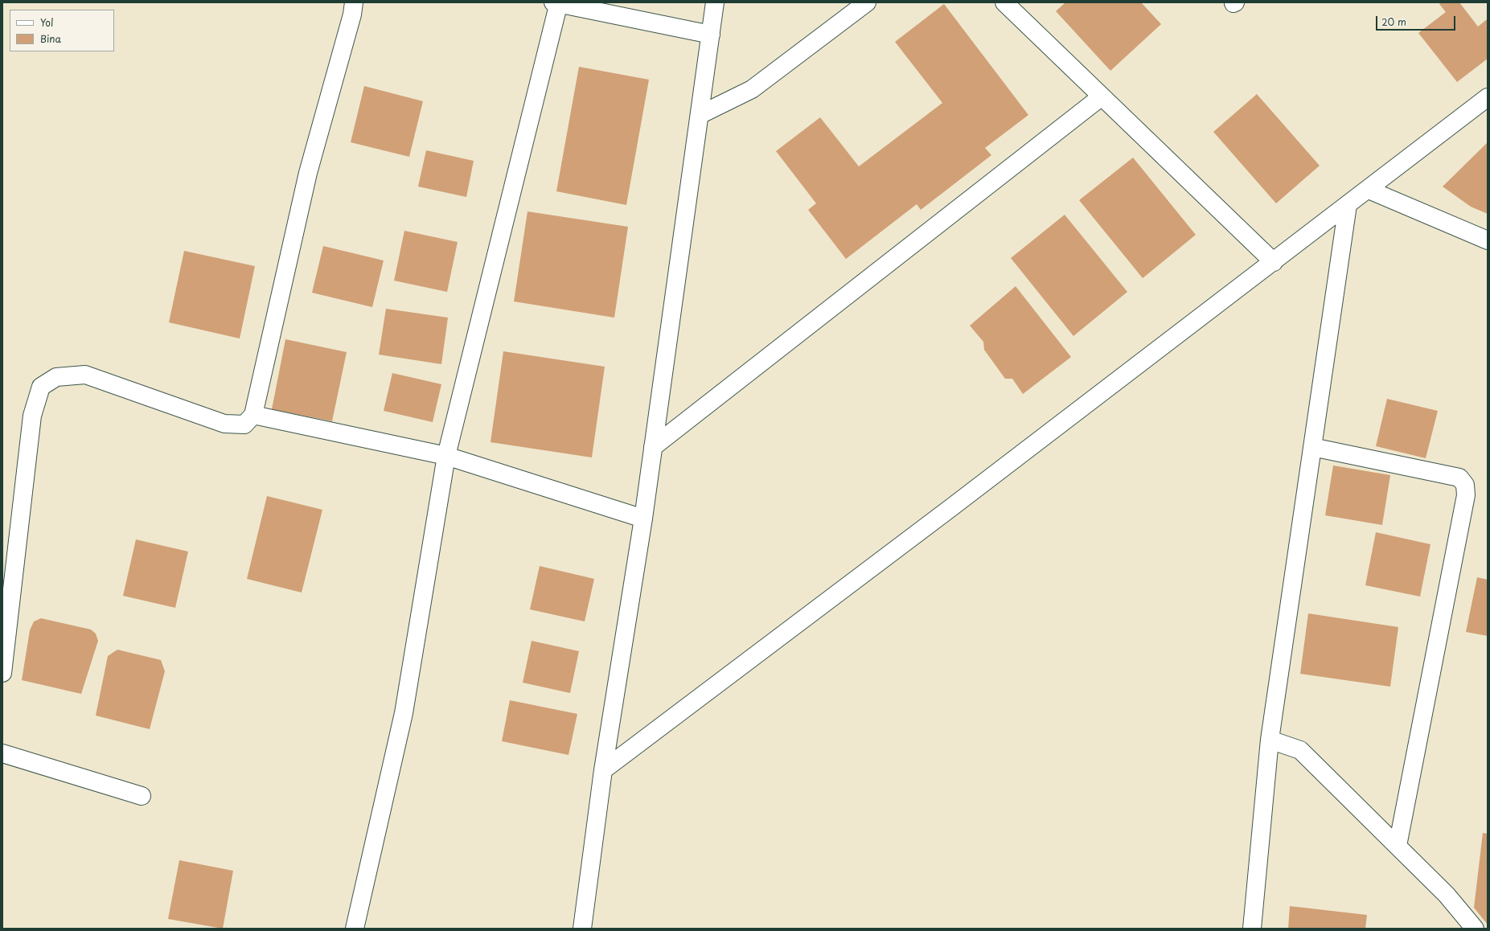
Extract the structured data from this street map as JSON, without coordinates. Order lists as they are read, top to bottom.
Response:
{
  "legend": ["Yol", "Bina"],
  "scale_bar": "20 m"
}
